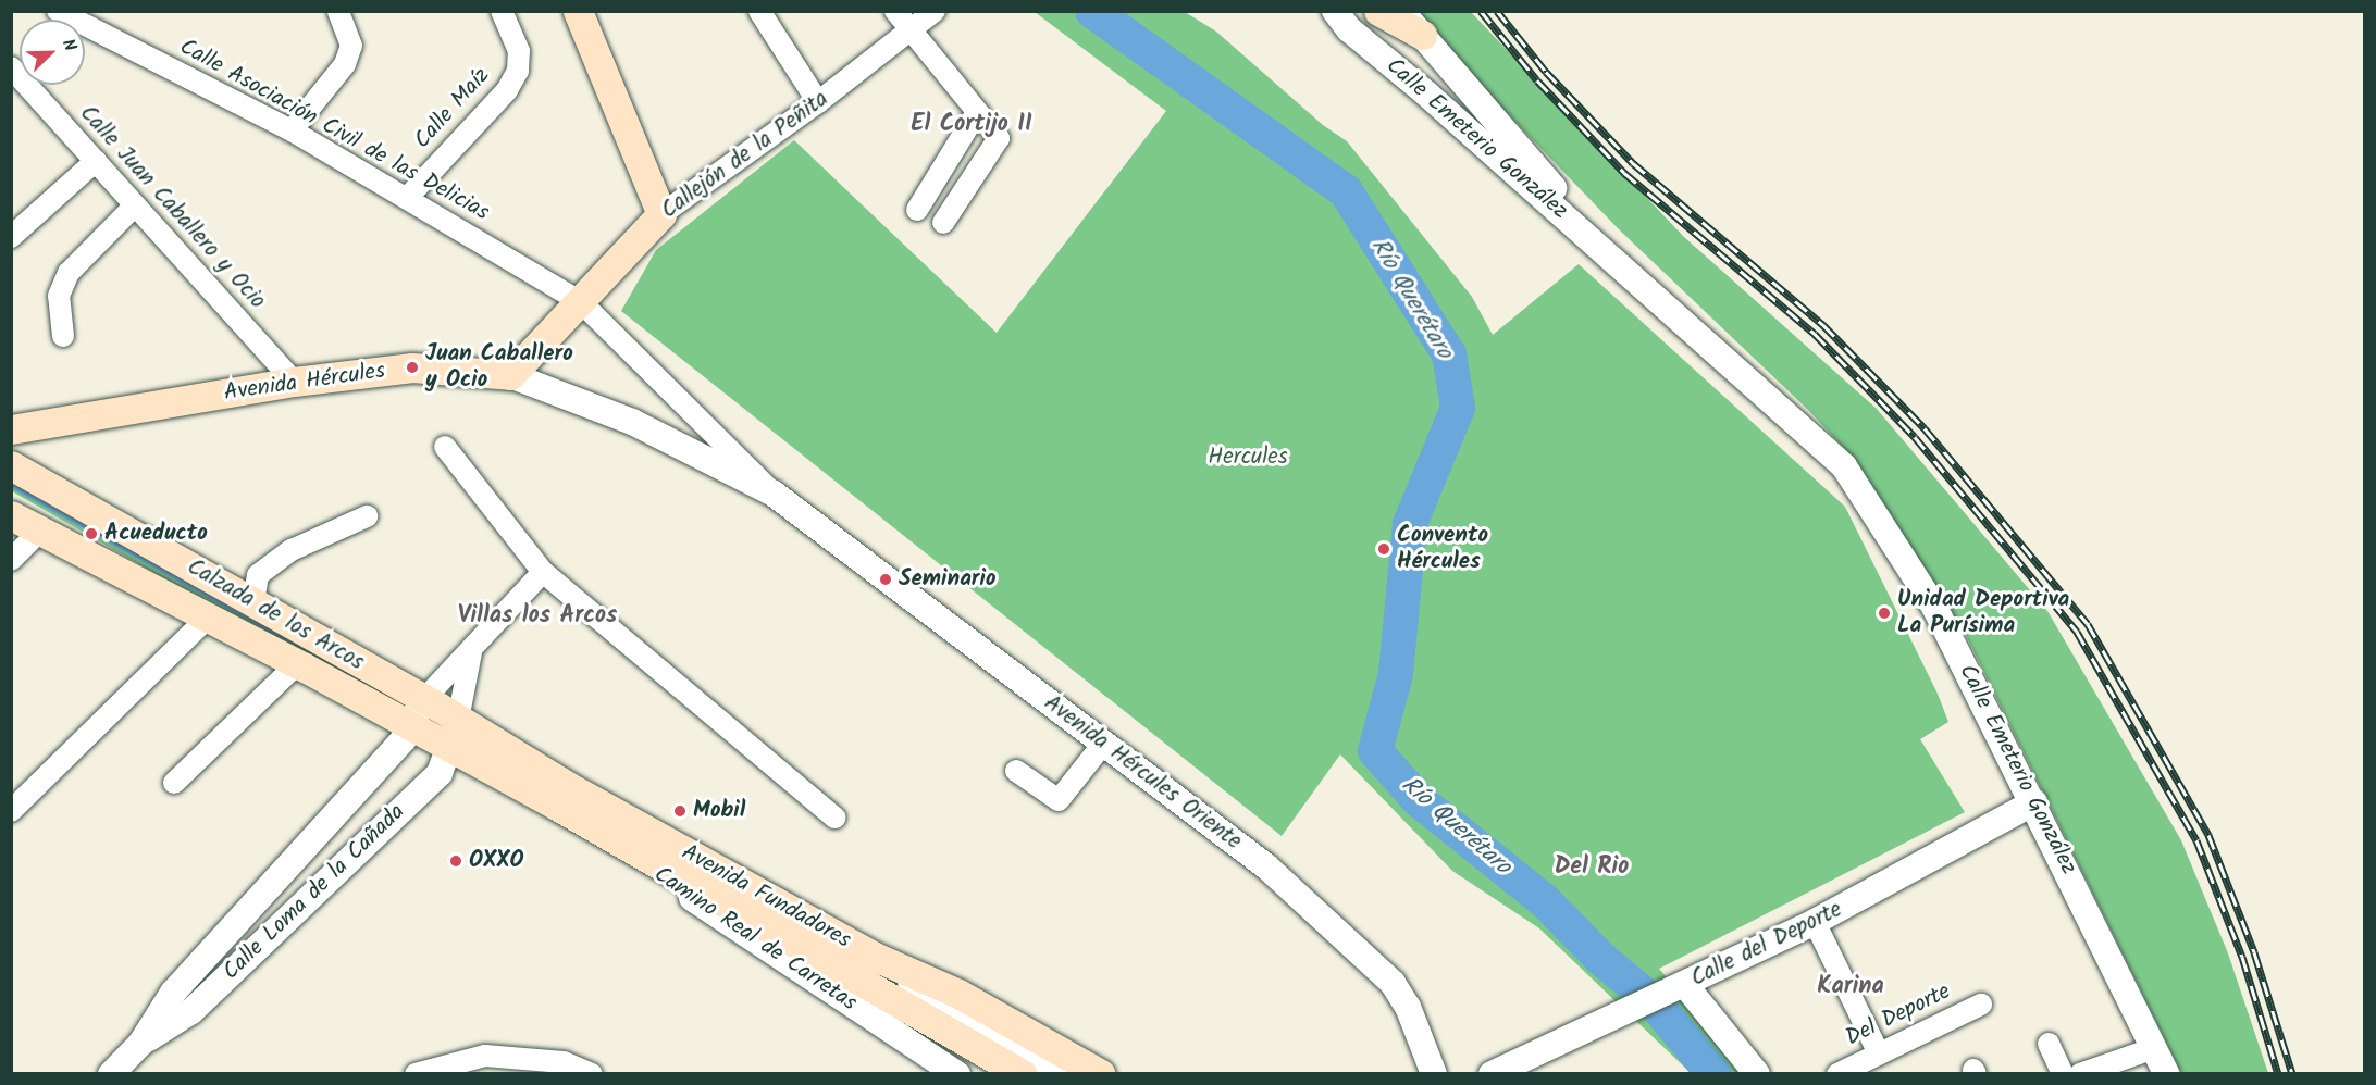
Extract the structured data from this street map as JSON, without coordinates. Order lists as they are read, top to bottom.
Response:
{
  "streets": {
    "main road": [
      "Callejón de la Peñita",
      "Avenida Hércules",
      "Calzada de los Arcos",
      "Avenida Fundadores"
    ],
    "street": [
      "Calle Maíz",
      "Calle Asociación Civil de las Delicias",
      "Calle Emeterio González",
      "Calle Juan Caballero y Ocio",
      "Avenida Hércules Oriente",
      "Calle Loma de la Cañada",
      "Camino Real de Carretas",
      "Calle del Deporte",
      "Del Deporte"
    ]
  },
  "crossings": [
    ["Calle Maíz", "Calle Asociación Civil de las Delicias"],
    ["Calle Asociación Civil de las Delicias", "Callejón de la Peñita"],
    ["Calle Asociación Civil de las Delicias", "Avenida Hércules"],
    ["Calle Emeterio González", "Calle del Deporte"],
    ["Callejón de la Peñita", "Avenida Hércules"],
    ["Calle Juan Caballero y Ocio", "Avenida Hércules"],
    ["Avenida Hércules", "Avenida Hércules Oriente"],
    ["Calzada de los Arcos", "Calle Loma de la Cañada"],
    ["Calzada de los Arcos", "Avenida Fundadores"],
    ["Calle Loma de la Cañada", "Avenida Fundadores"],
    ["Avenida Fundadores", "Camino Real de Carretas"]
  ],
  "districts": [
    "El Cortijo II",
    "Villas los Arcos",
    "Del Rio",
    "Karina"
  ],
  "water": ["Río Querétaro"],
  "parks": ["Hercules"],
  "places": [
    "Juan Caballero y Ocio",
    "Acueducto",
    "Convento Hércules",
    "Seminario",
    "Unidad Deportiva La Purísima",
    "Mobil",
    "OXXO"
  ],
  "north": "top right"
}
